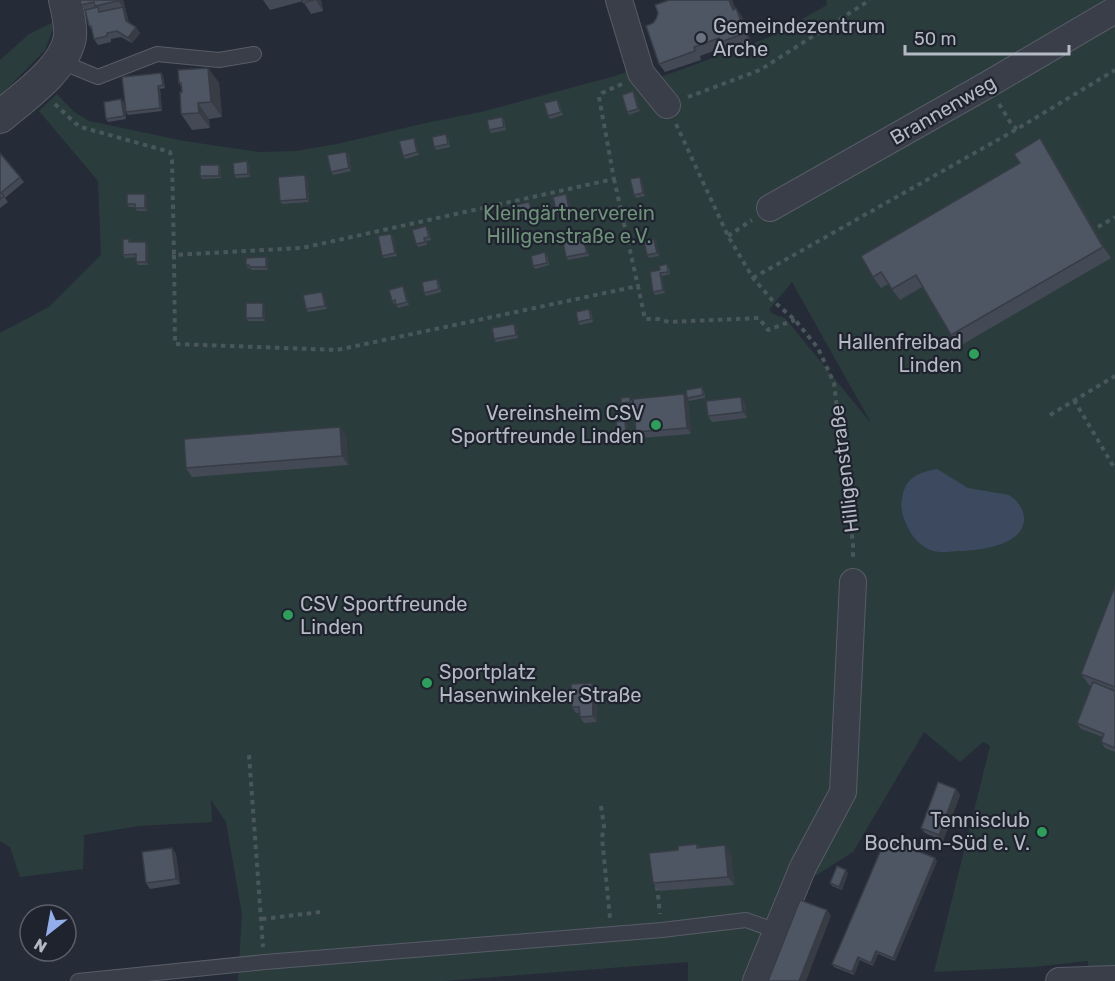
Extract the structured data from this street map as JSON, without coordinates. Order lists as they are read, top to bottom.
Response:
{
  "streets": {
    "street": ["Brannenweg"],
    "path": ["Hilligenstraße"]
  },
  "parks": ["Kleingärtnerverein Hilligenstraße e.V."],
  "places": [
    "Gemeindezentrum Arche",
    "Hallenfreibad Linden",
    "Vereinsheim CSV Sportfreunde Linden",
    "CSV Sportfreunde Linden",
    "Sportplatz Hasenwinkeler Straße",
    "Tennisclub Bochum-Süd e. V."
  ],
  "scale_bar": "50 m",
  "north": "bottom left"
}
